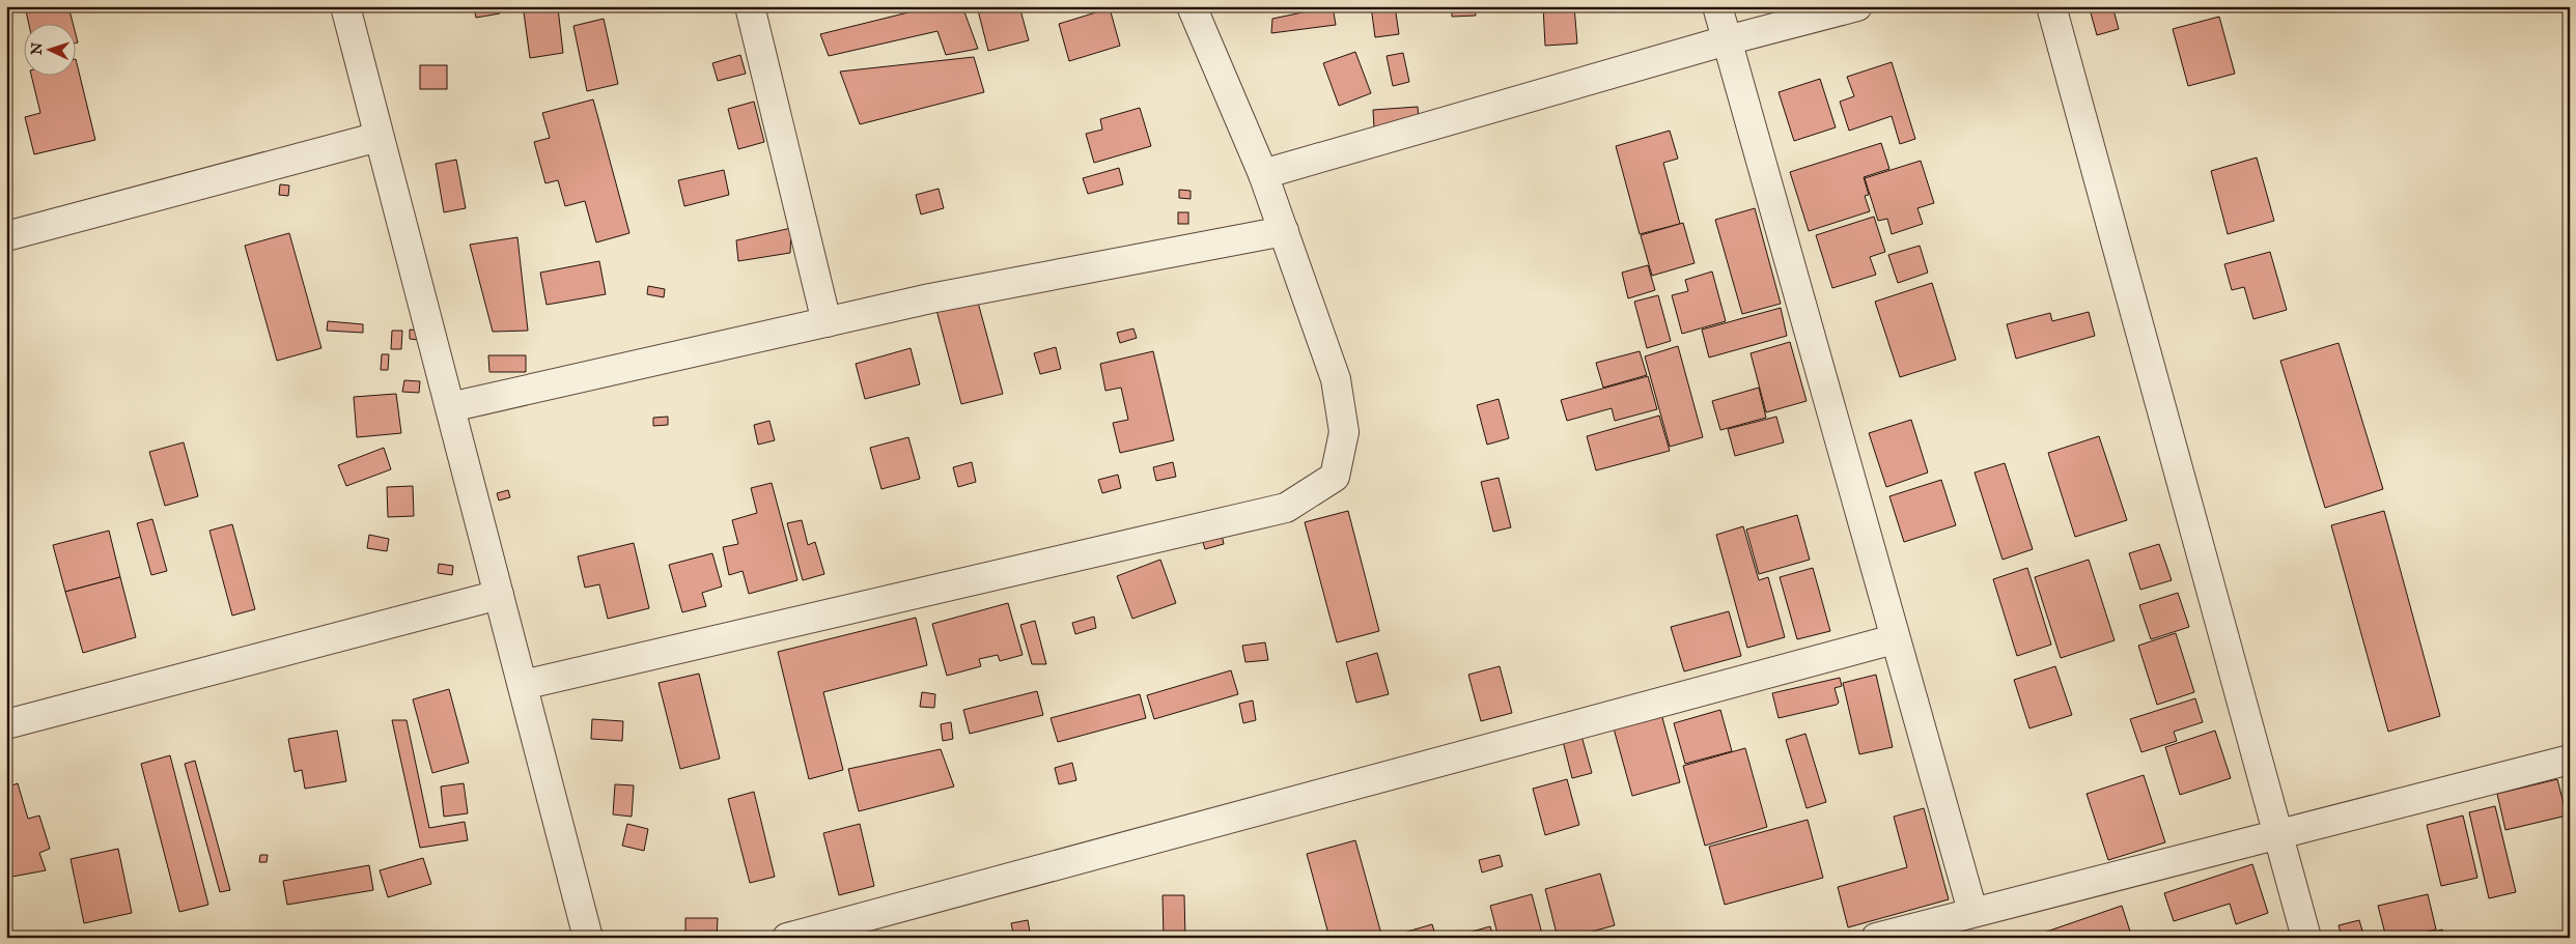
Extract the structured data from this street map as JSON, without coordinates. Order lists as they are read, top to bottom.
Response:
{
  "north": "left"
}
